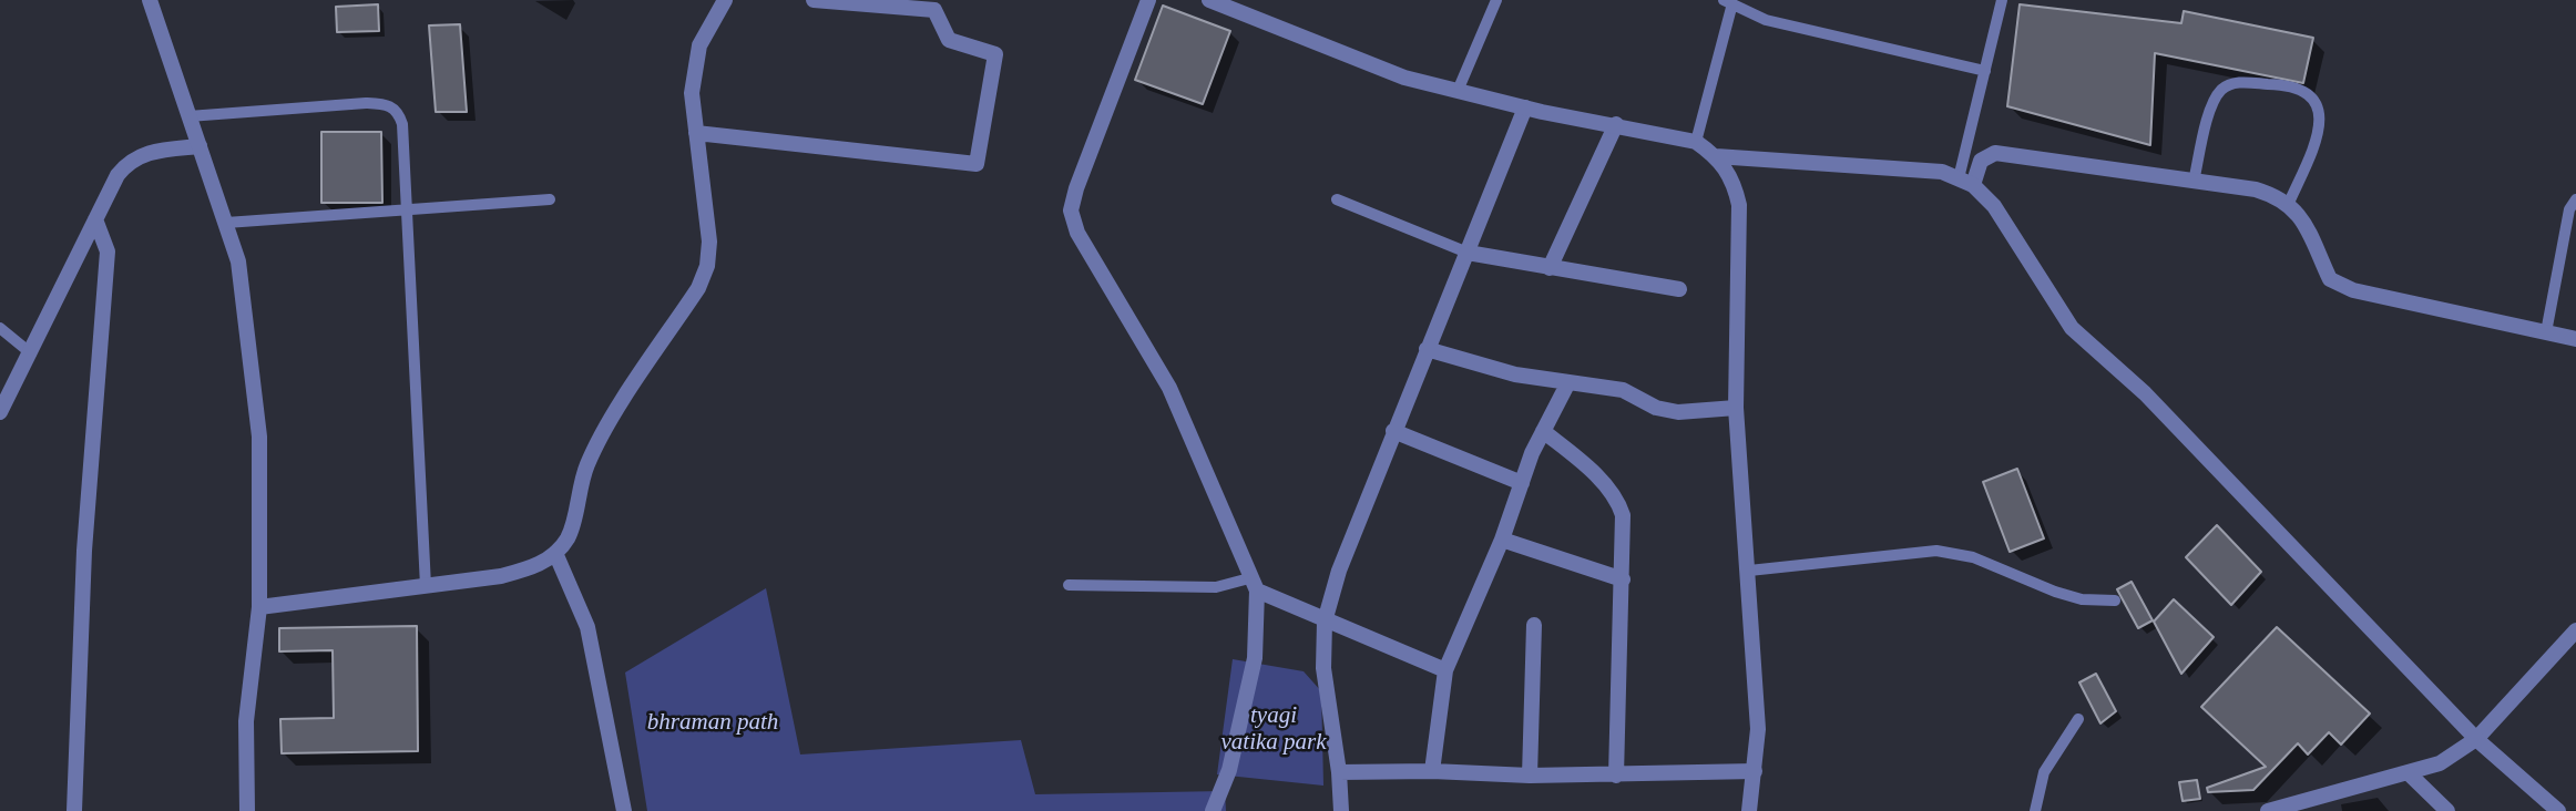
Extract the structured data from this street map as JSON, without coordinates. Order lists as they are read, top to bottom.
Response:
{
  "parks": ["tyagi vatika park", "bhraman path"]
}
